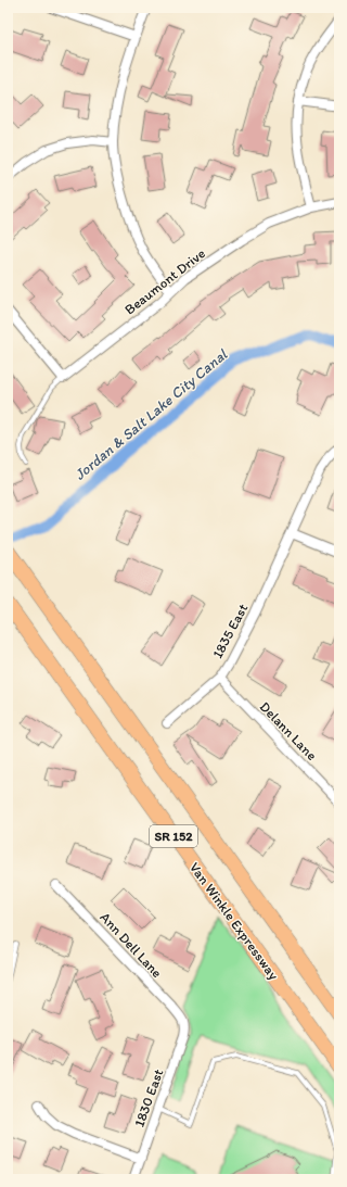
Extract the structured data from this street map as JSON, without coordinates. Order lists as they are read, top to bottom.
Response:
{
  "streets": {
    "main road": ["SR 152", "Van Winkle Expressway"],
    "street": [
      "Beaumont Drive",
      "1835 East",
      "Delann Lane",
      "Ann Dell Lane",
      "1830 East"
    ]
  },
  "crossings": [
    ["1835 East", "Delann Lane"],
    ["Ann Dell Lane", "1830 East"]
  ],
  "water": ["Jordan & Salt Lake City Canal"]
}
